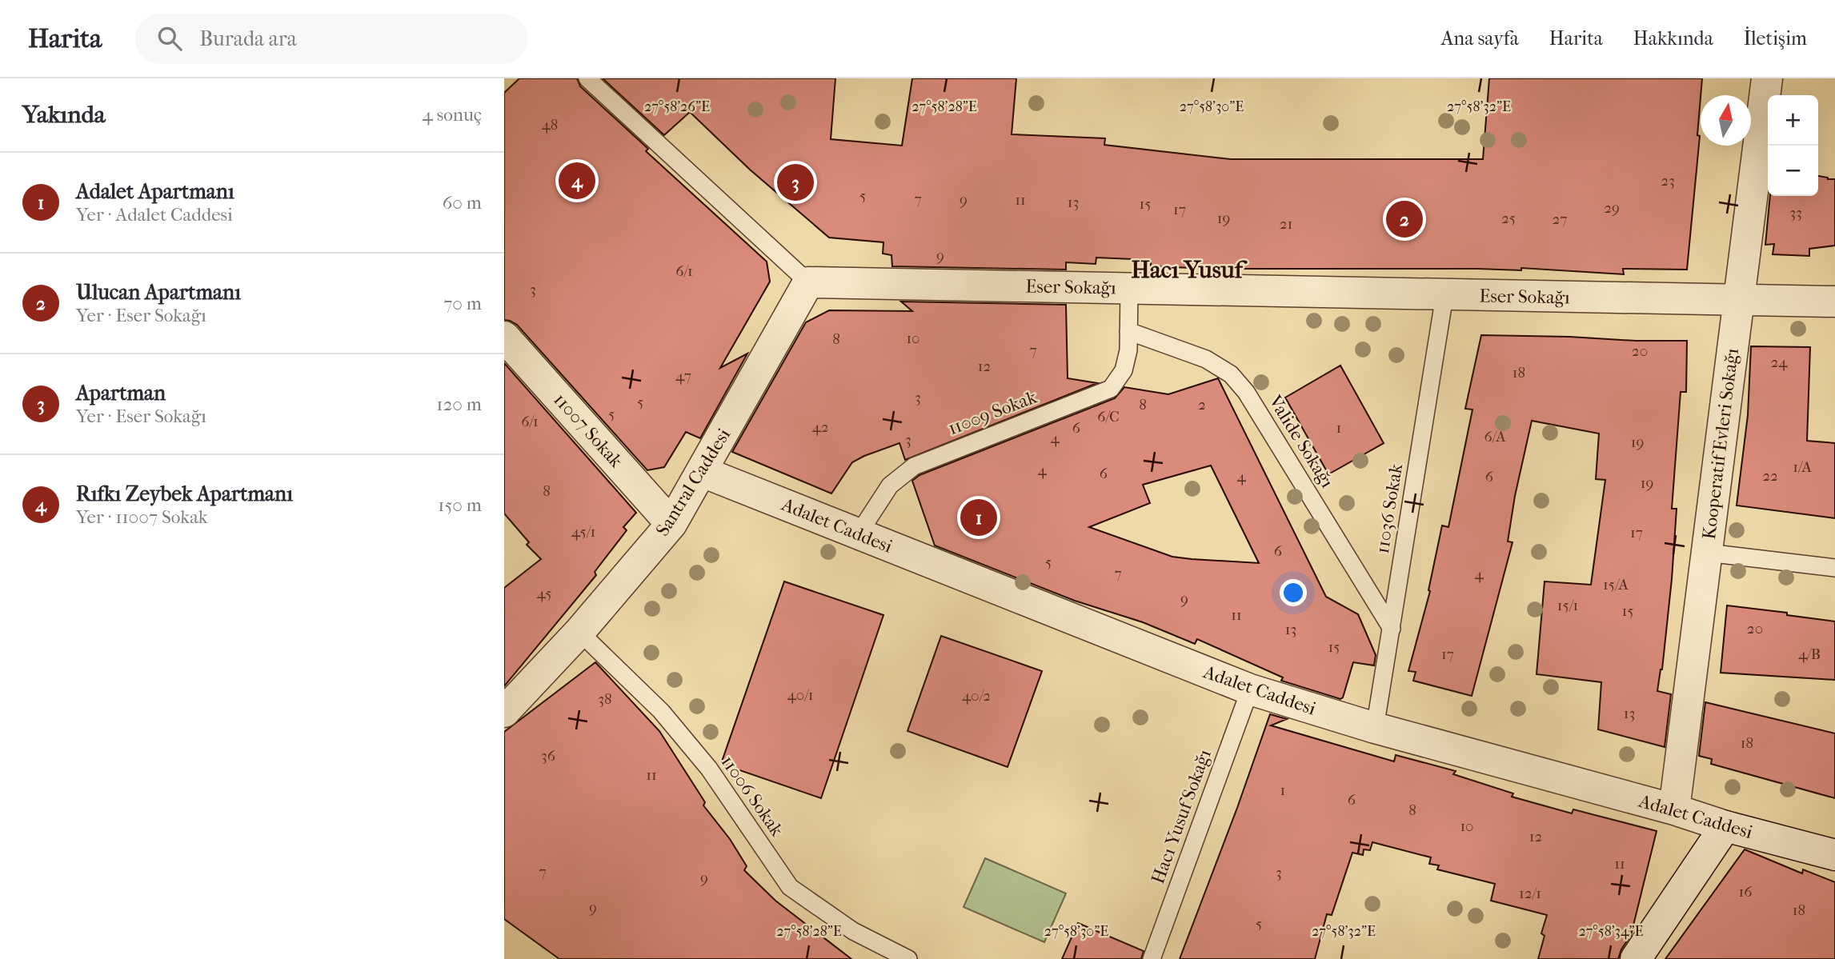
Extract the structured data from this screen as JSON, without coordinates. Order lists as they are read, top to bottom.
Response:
{
  "streets": {
    "street": [
      "Eser Sokağı",
      "11007 Sokak",
      "Kooperatif Evleri Sokağı",
      "Santral Caddesi",
      "Adalet Caddesi"
    ],
    "lane": [
      "11009 Sokak",
      "Valide Sokağı",
      "11036 Sokak",
      "11006 Sokak",
      "Hacı Yusuf Sokağı"
    ]
  },
  "crossings": [
    ["Eser Sokağı", "11009 Sokak"],
    ["Eser Sokağı", "Kooperatif Evleri Sokağı"],
    ["Eser Sokağı", "Santral Caddesi"],
    ["Eser Sokağı", "11036 Sokak"],
    ["11009 Sokak", "Valide Sokağı"],
    ["11009 Sokak", "Adalet Caddesi"],
    ["11007 Sokak", "Santral Caddesi"],
    ["Valide Sokağı", "11036 Sokak"],
    ["Kooperatif Evleri Sokağı", "Adalet Caddesi"],
    ["Santral Caddesi", "Adalet Caddesi"],
    ["Santral Caddesi", "11006 Sokak"],
    ["11036 Sokak", "Adalet Caddesi"],
    ["Adalet Caddesi", "Hacı Yusuf Sokağı"]
  ],
  "districts": ["Hacı Yusuf"],
  "house_numbers": [
    "48",
    "23",
    "5",
    "7",
    "9",
    "11",
    "13",
    "15",
    "29",
    "17",
    "33",
    "19",
    "25",
    "27",
    "21",
    "9",
    "6/1",
    "3",
    "10",
    "8",
    "7",
    "20",
    "24",
    "12",
    "18",
    "47",
    "3",
    "5",
    "8",
    "2",
    "5",
    "6/C",
    "6/1",
    "42",
    "6",
    "1",
    "6/A",
    "4",
    "3",
    "19",
    "1/A",
    "4",
    "6",
    "22",
    "4",
    "6",
    "19",
    "8",
    "45/1",
    "17",
    "6",
    "5",
    "7",
    "4",
    "15/A",
    "45",
    "9",
    "15/1",
    "15",
    "11",
    "20",
    "13",
    "15",
    "17",
    "4/B",
    "40/1",
    "40/2",
    "38",
    "13",
    "18",
    "36",
    "11",
    "1",
    "6",
    "8",
    "10",
    "12",
    "11",
    "7",
    "3",
    "9",
    "16",
    "12/1",
    "9",
    "18",
    "5"
  ],
  "north": "top",
  "page": {
    "header": "Harita",
    "search": "Burada ara",
    "nav": [
      "Ana sayfa",
      "Harita",
      "Hakkında",
      "İletişim"
    ],
    "heading": ["Yakında", "4 sonuç"],
    "map_buttons": ["+", "−"],
    "list": [
      {
        "mark": "1",
        "name": "Adalet Apartmanı",
        "note": "Yer · Adalet Caddesi",
        "value": "60 m"
      },
      {
        "mark": "2",
        "name": "Ulucan Apartmanı",
        "note": "Yer · Eser Sokağı",
        "value": "70 m"
      },
      {
        "mark": "3",
        "name": "Apartman",
        "note": "Yer · Eser Sokağı",
        "value": "120 m"
      },
      {
        "mark": "4",
        "name": "Rıfkı Zeybek Apartmanı",
        "note": "Yer · 11007 Sokak",
        "value": "150 m"
      }
    ],
    "pins": [
      "4",
      "3",
      "2",
      "1"
    ]
  },
  "coordinates": [
    "27°58'26\"E",
    "27°58'28\"E",
    "27°58'30\"E",
    "27°58'32\"E",
    "27°58'34\"E"
  ]
}
